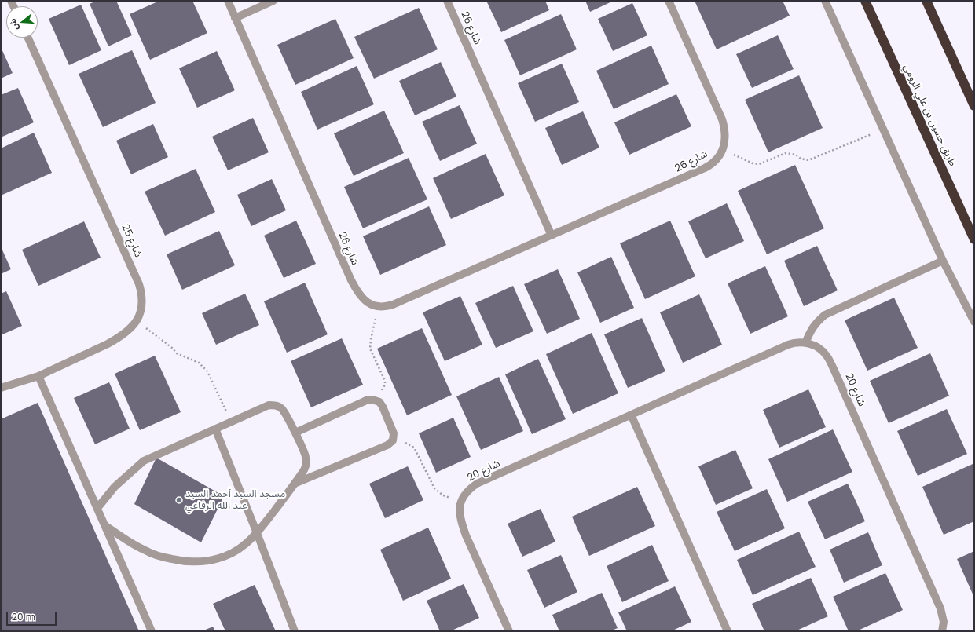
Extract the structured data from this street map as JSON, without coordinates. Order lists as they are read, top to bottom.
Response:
{
  "streets": {
    "highway": ["طريق حسين بن علي الرومي"],
    "street": ["شارع 26", "شارع 25", "شارع 20"]
  },
  "places": ["مسجد السيد أحمد السيد عبد الله الرفاعي"],
  "scale_bar": "20 m",
  "north": "left"
}
